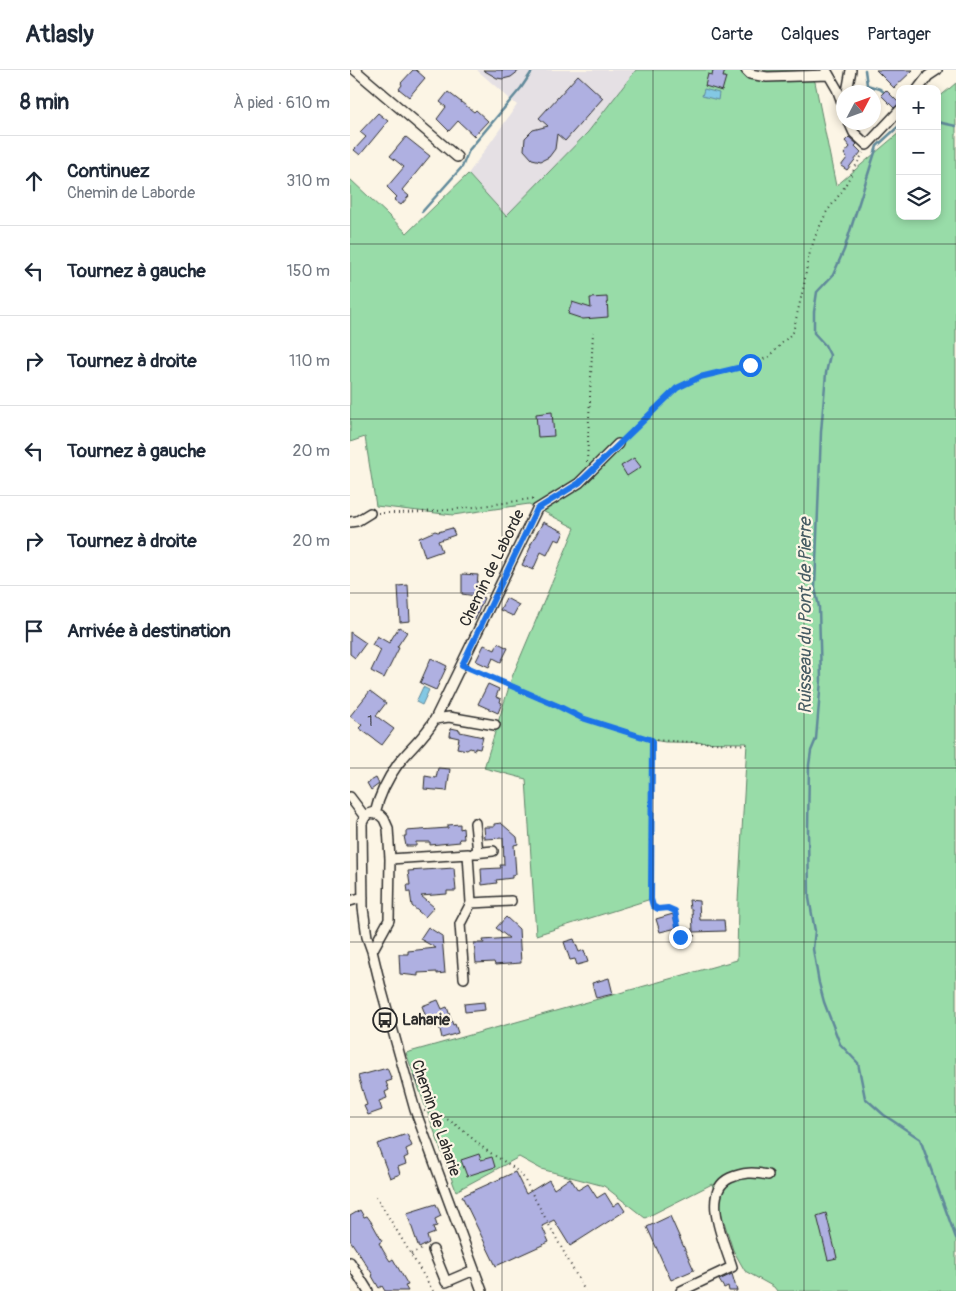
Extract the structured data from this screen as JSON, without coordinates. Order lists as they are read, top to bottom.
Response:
{
  "streets": {
    "street": ["Chemin de Laborde", "Chemin de Laharie"]
  },
  "water": ["Ruisseau du Pont de Pierre"],
  "places": {
    "bus stop": ["Laharie"]
  },
  "house_numbers": ["1"],
  "north": "top right",
  "page": {
    "header": "Atlasly",
    "nav": ["Carte", "Calques", "Partager"],
    "heading": ["8 min", "À pied · 610 m"],
    "map_buttons": ["+", "−"],
    "list": [
      ["Continuez", "Chemin de Laborde", "310 m"],
      ["Tournez à gauche", "150 m"],
      ["Tournez à droite", "110 m"],
      ["Tournez à gauche", "20 m"],
      ["Tournez à droite", "20 m"],
      "Arrivée à destination"
    ]
  }
}
